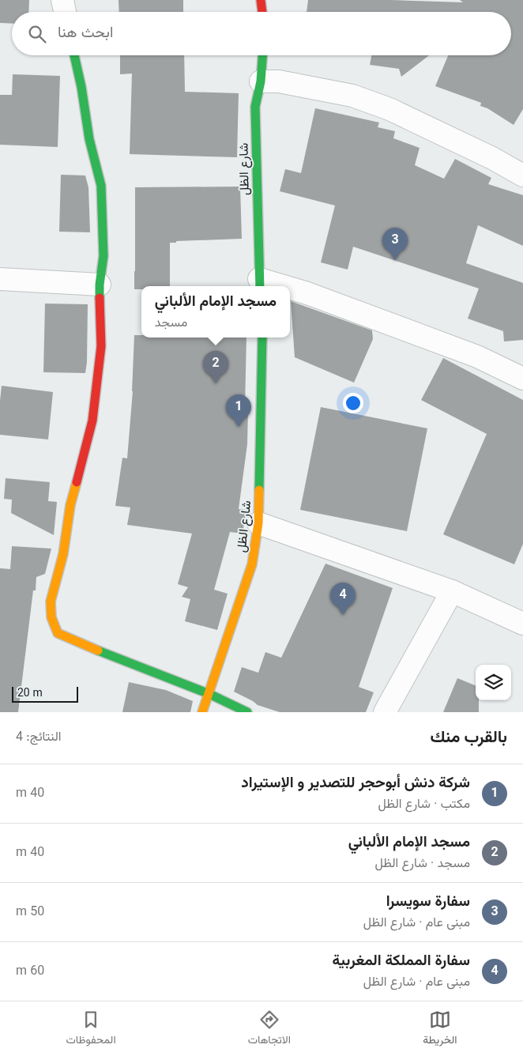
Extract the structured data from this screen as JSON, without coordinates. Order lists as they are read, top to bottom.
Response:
{
  "streets": {
    "street": ["شارع الظل"]
  },
  "scale_bar": "20 m",
  "page": {
    "search": "ابحث هنا",
    "pins": [
      "3",
      "2",
      "1",
      "4"
    ],
    "popup": ["مسجد الإمام الألباني", "مسجد"],
    "scale": "20 m",
    "heading": ["بالقرب منك", "النتائج: 4"],
    "list": [
      {
        "mark": "1",
        "name": "شركة دنش أبوحجر للتصدير و الإستيراد",
        "note": "مكتب · شارع الظل",
        "value": "40 m"
      },
      {
        "mark": "2",
        "name": "مسجد الإمام الألباني",
        "note": "مسجد · شارع الظل",
        "value": "40 m"
      },
      {
        "mark": "3",
        "name": "سفارة سويسرا",
        "note": "مبنى عام · شارع الظل",
        "value": "50 m"
      },
      {
        "mark": "4",
        "name": "سفارة المملكة المغربية",
        "note": "مبنى عام · شارع الظل",
        "value": "60 m"
      }
    ],
    "nav": ["الخريطة", "الاتجاهات", "المحفوظات"]
  }
}
